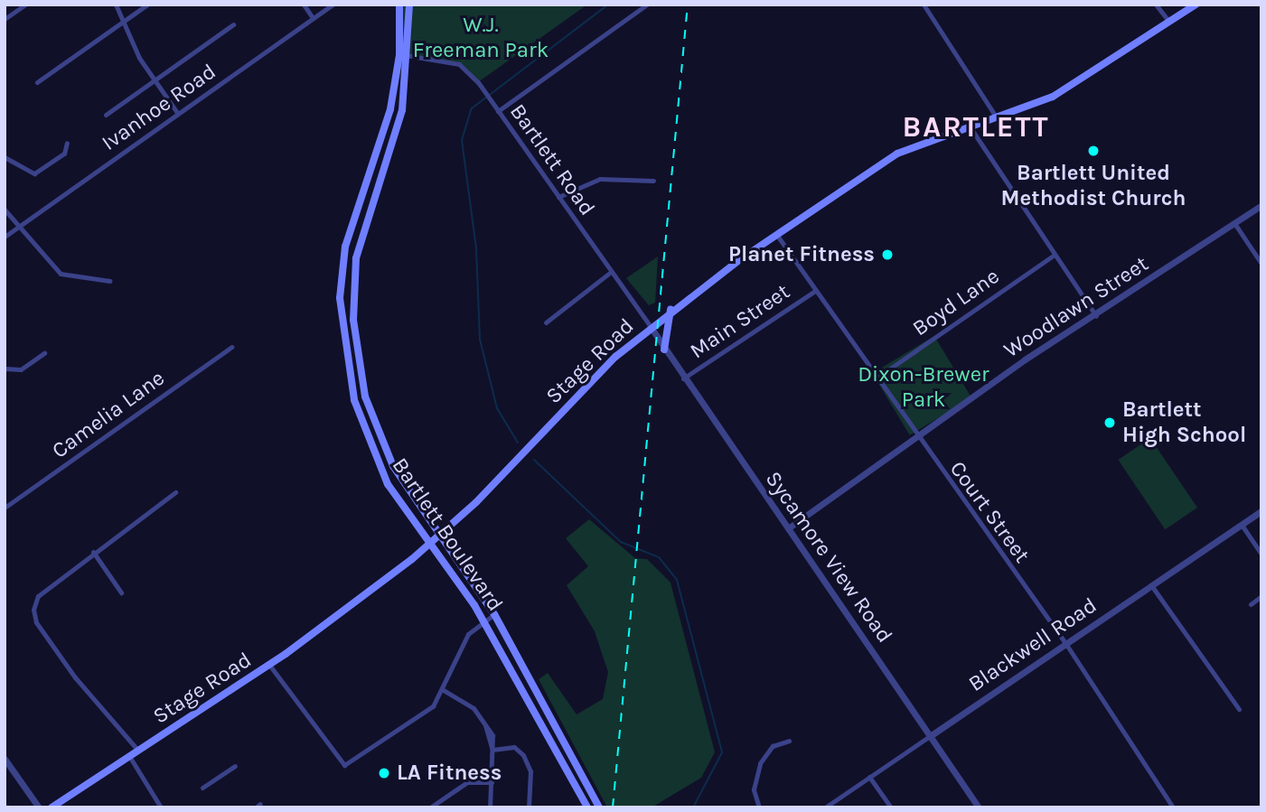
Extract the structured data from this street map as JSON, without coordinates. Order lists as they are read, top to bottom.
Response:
{
  "streets": {
    "main road": ["Stage Road", "Bartlett Boulevard"],
    "street": [
      "Ivanhoe Road",
      "Bartlett Road",
      "Boyd Lane",
      "Woodlawn Street",
      "Main Street",
      "Camelia Lane",
      "Court Street",
      "Sycamore View Road",
      "Blackwell Road"
    ]
  },
  "crossings": [
    ["Bartlett Road", "Stage Road"],
    ["Bartlett Road", "Bartlett Boulevard"],
    ["Bartlett Road", "Sycamore View Road"],
    ["Boyd Lane", "Court Street"],
    ["Woodlawn Street", "Court Street"],
    ["Woodlawn Street", "Sycamore View Road"],
    ["Main Street", "Court Street"],
    ["Main Street", "Sycamore View Road"],
    ["Stage Road", "Court Street"],
    ["Stage Road", "Bartlett Boulevard"],
    ["Stage Road", "Sycamore View Road"],
    ["Court Street", "Blackwell Road"],
    ["Sycamore View Road", "Blackwell Road"]
  ],
  "districts": ["BARTLETT"],
  "parks": ["W.J. Freeman Park", "Dixon-Brewer Park"],
  "places": [
    "Bartlett United Methodist Church",
    "Planet Fitness",
    "Bartlett High School",
    "LA Fitness"
  ]
}
